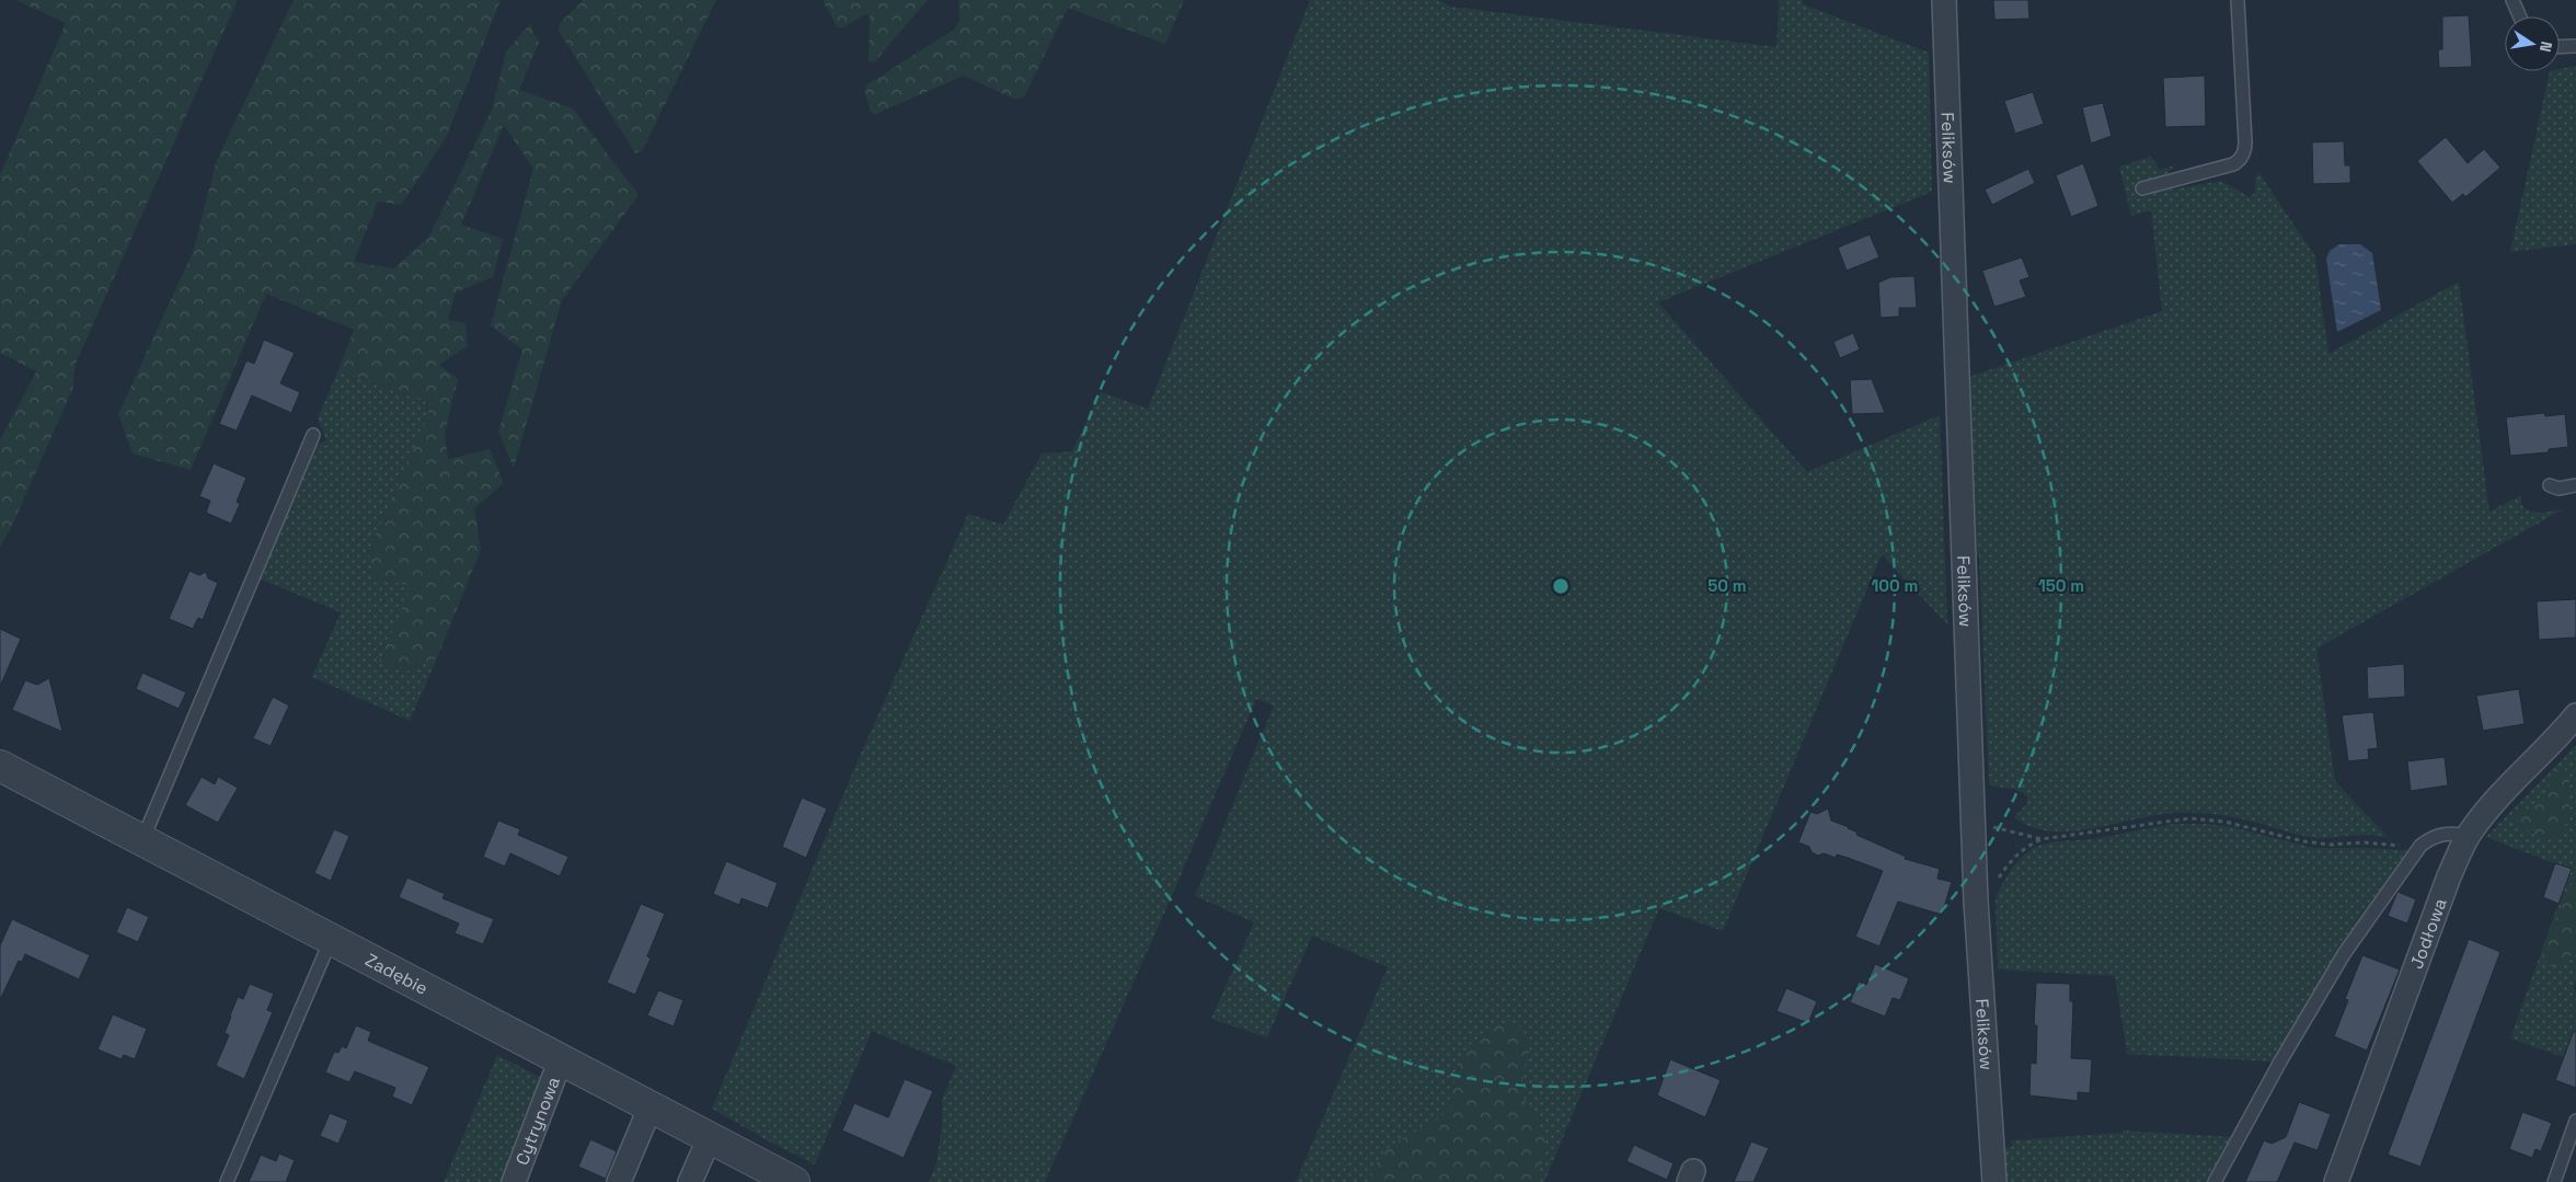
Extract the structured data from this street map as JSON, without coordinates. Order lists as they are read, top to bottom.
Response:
{
  "streets": {
    "street": [
      "Feliksów",
      "Jodłowa",
      "Zadębie",
      "Cytrynowa"
    ]
  },
  "crossings": [
    ["Zadębie", "Cytrynowa"]
  ],
  "north": "right",
  "rings": ["50 m", "100 m", "150 m"]
}
